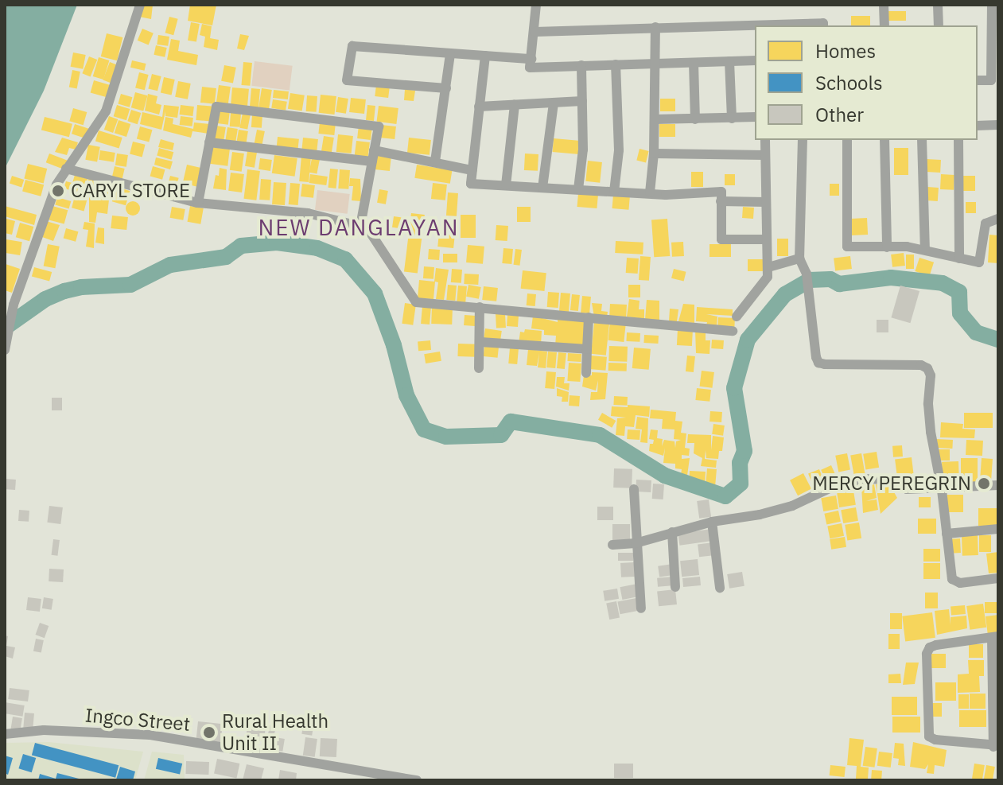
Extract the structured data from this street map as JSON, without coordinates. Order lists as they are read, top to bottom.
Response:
{
  "streets": {
    "street": ["Ingco Street"]
  },
  "districts": ["NEW DANGLAYAN"],
  "places": ["CARYL STORE", "MERCY PEREGRIN", "Rural Health Unit II"],
  "legend": ["Homes", "Schools", "Other"]
}
